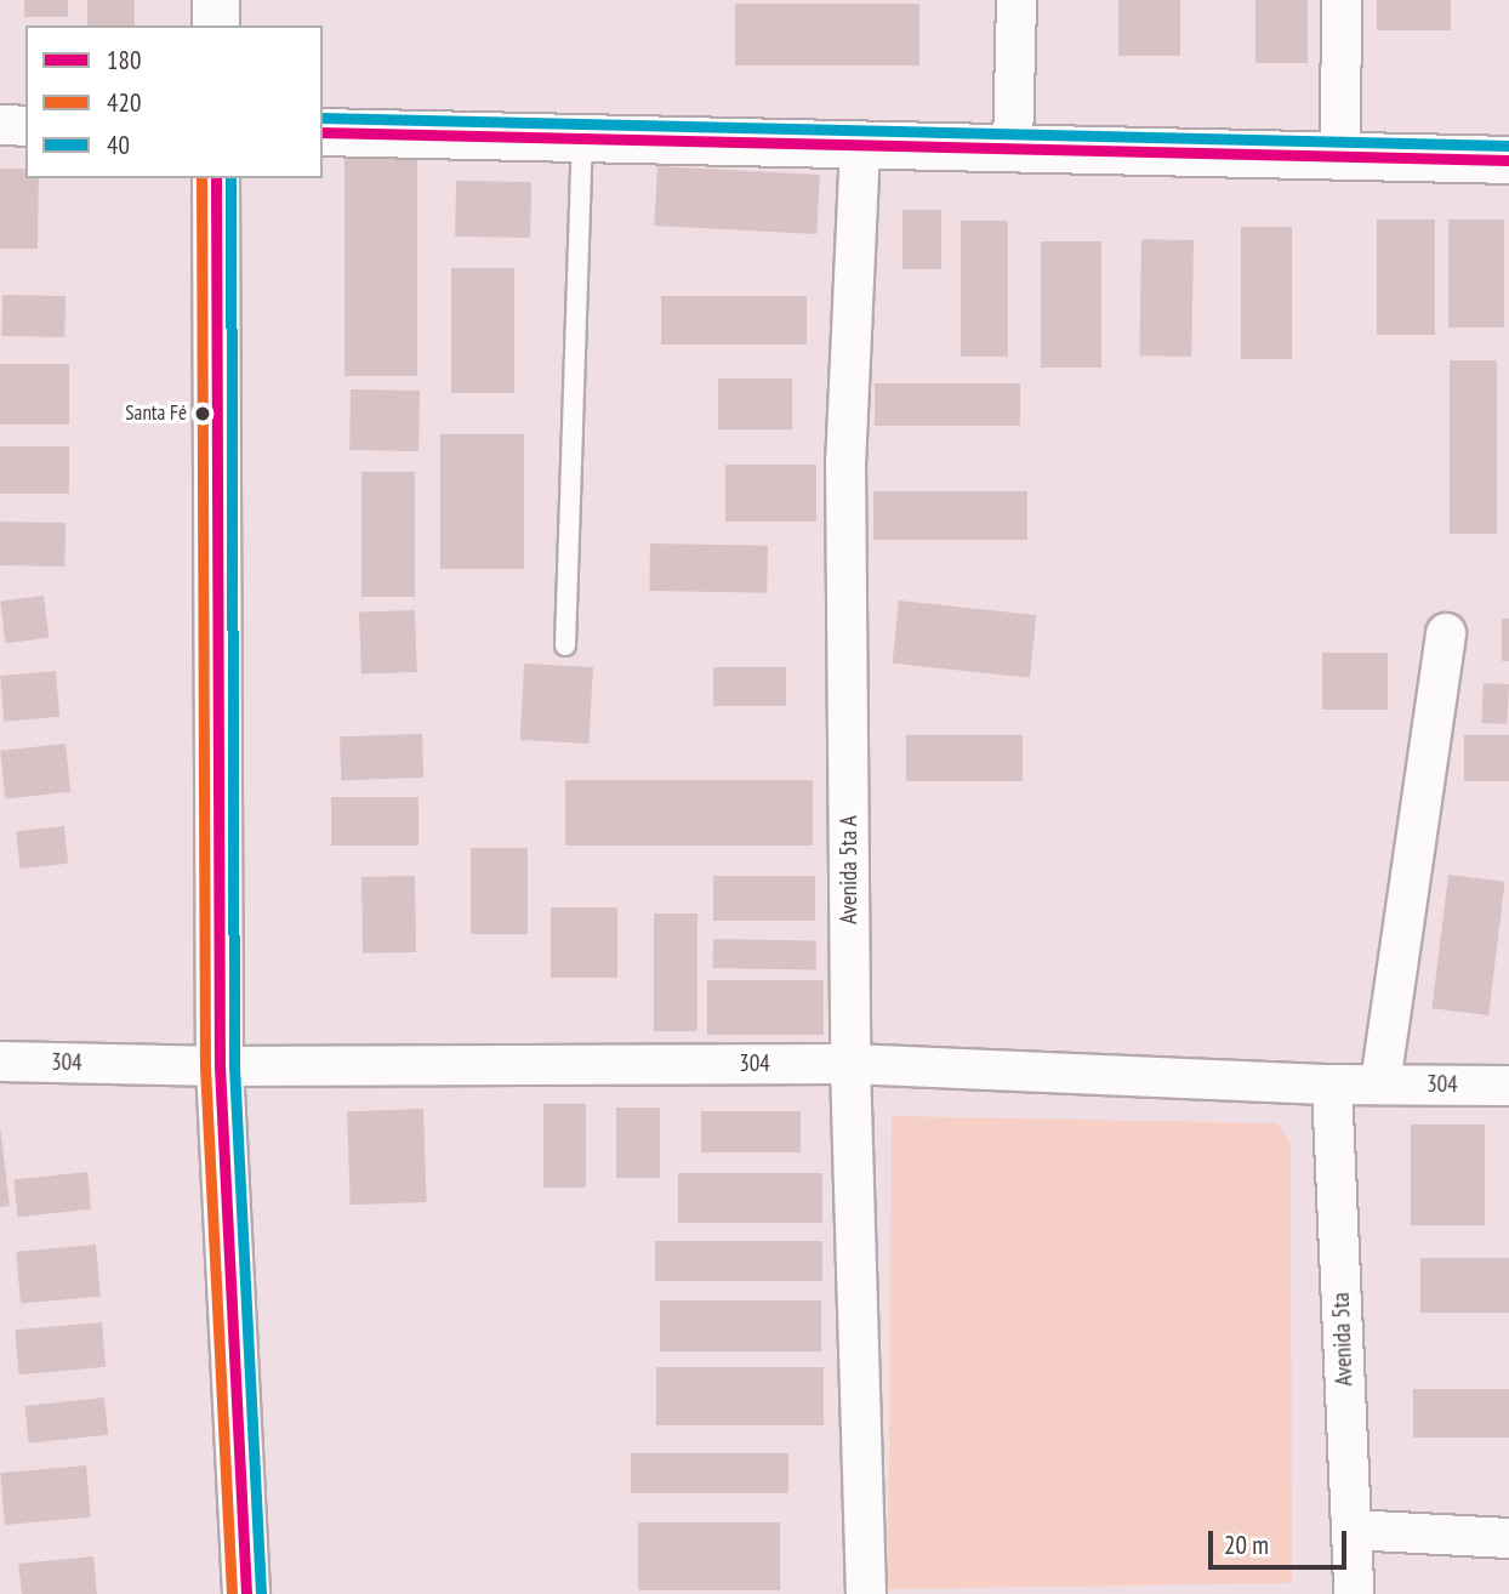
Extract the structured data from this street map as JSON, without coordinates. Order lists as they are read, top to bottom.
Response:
{
  "streets": {
    "street": ["Avenida 5ta A", "304", "Avenida 5ta"]
  },
  "crossings": [
    ["Avenida 5ta A", "304"],
    ["304", "Avenida 5ta"]
  ],
  "places": ["Santa Fé"],
  "lines": ["transit line 40", "transit line 180", "transit line 420"],
  "legend": ["180", "420", "40"],
  "scale_bar": "20 m"
}
